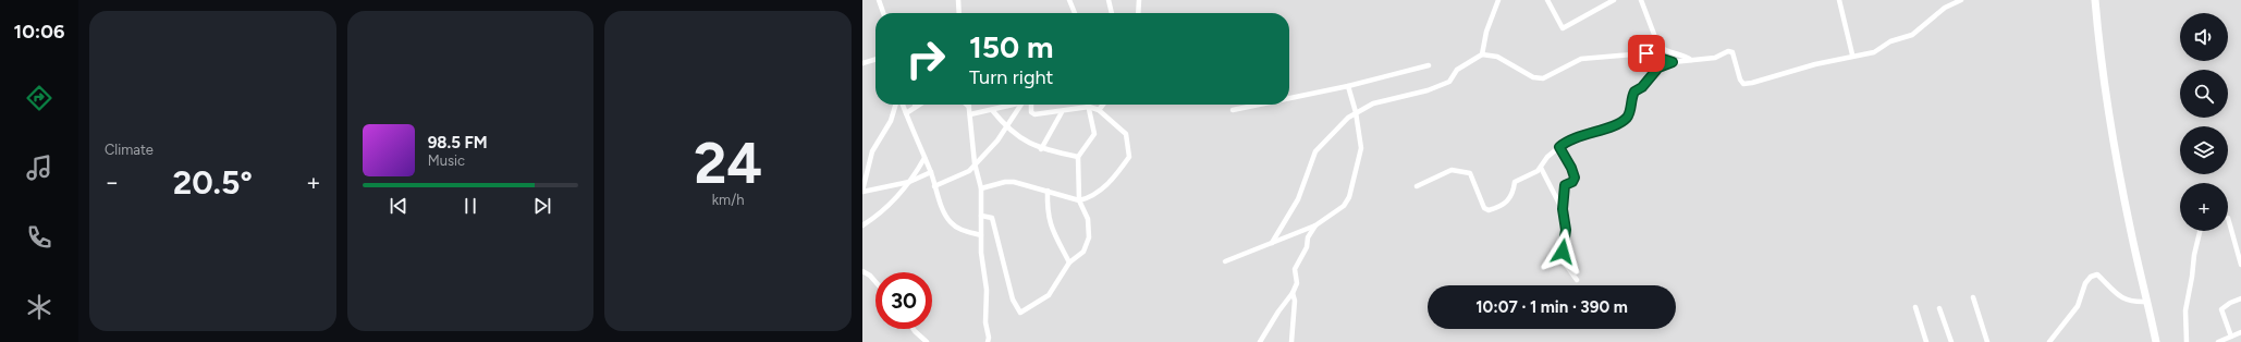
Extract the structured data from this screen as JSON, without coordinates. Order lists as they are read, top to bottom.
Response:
{
  "page": {
    "tabs": "10:06",
    "tile": [
      "Climate",
      ["24", "km/h"]
    ],
    "map_buttons": "+",
    "turn": ["150 m", "Turn right"],
    "song": ["98.5 FM", "Music"],
    "heat": ["−", "20.5°", "+"],
    "limit": "30",
    "trip": "10:07 · 1 min · 390 m"
  }
}
